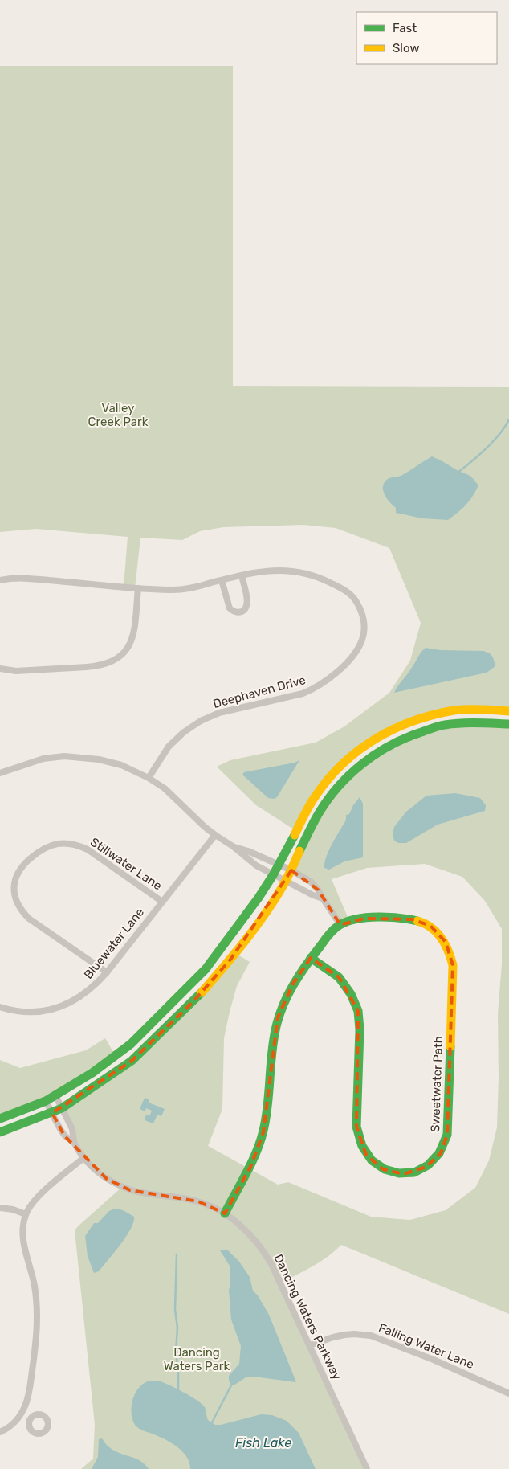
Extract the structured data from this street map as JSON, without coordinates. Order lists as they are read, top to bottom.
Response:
{
  "streets": {
    "street": [
      "Deephaven Drive",
      "Stillwater Lane",
      "Bluewater Lane",
      "Sweetwater Path",
      "Dancing Waters Parkway",
      "Falling Water Lane"
    ]
  },
  "crossings": [
    ["Stillwater Lane", "Bluewater Lane"],
    ["Sweetwater Path", "Dancing Waters Parkway"],
    ["Dancing Waters Parkway", "Falling Water Lane"]
  ],
  "water": ["Fish Lake"],
  "parks": ["Valley Creek Park", "Dancing Waters Park"],
  "legend": ["Fast", "Slow"]
}
